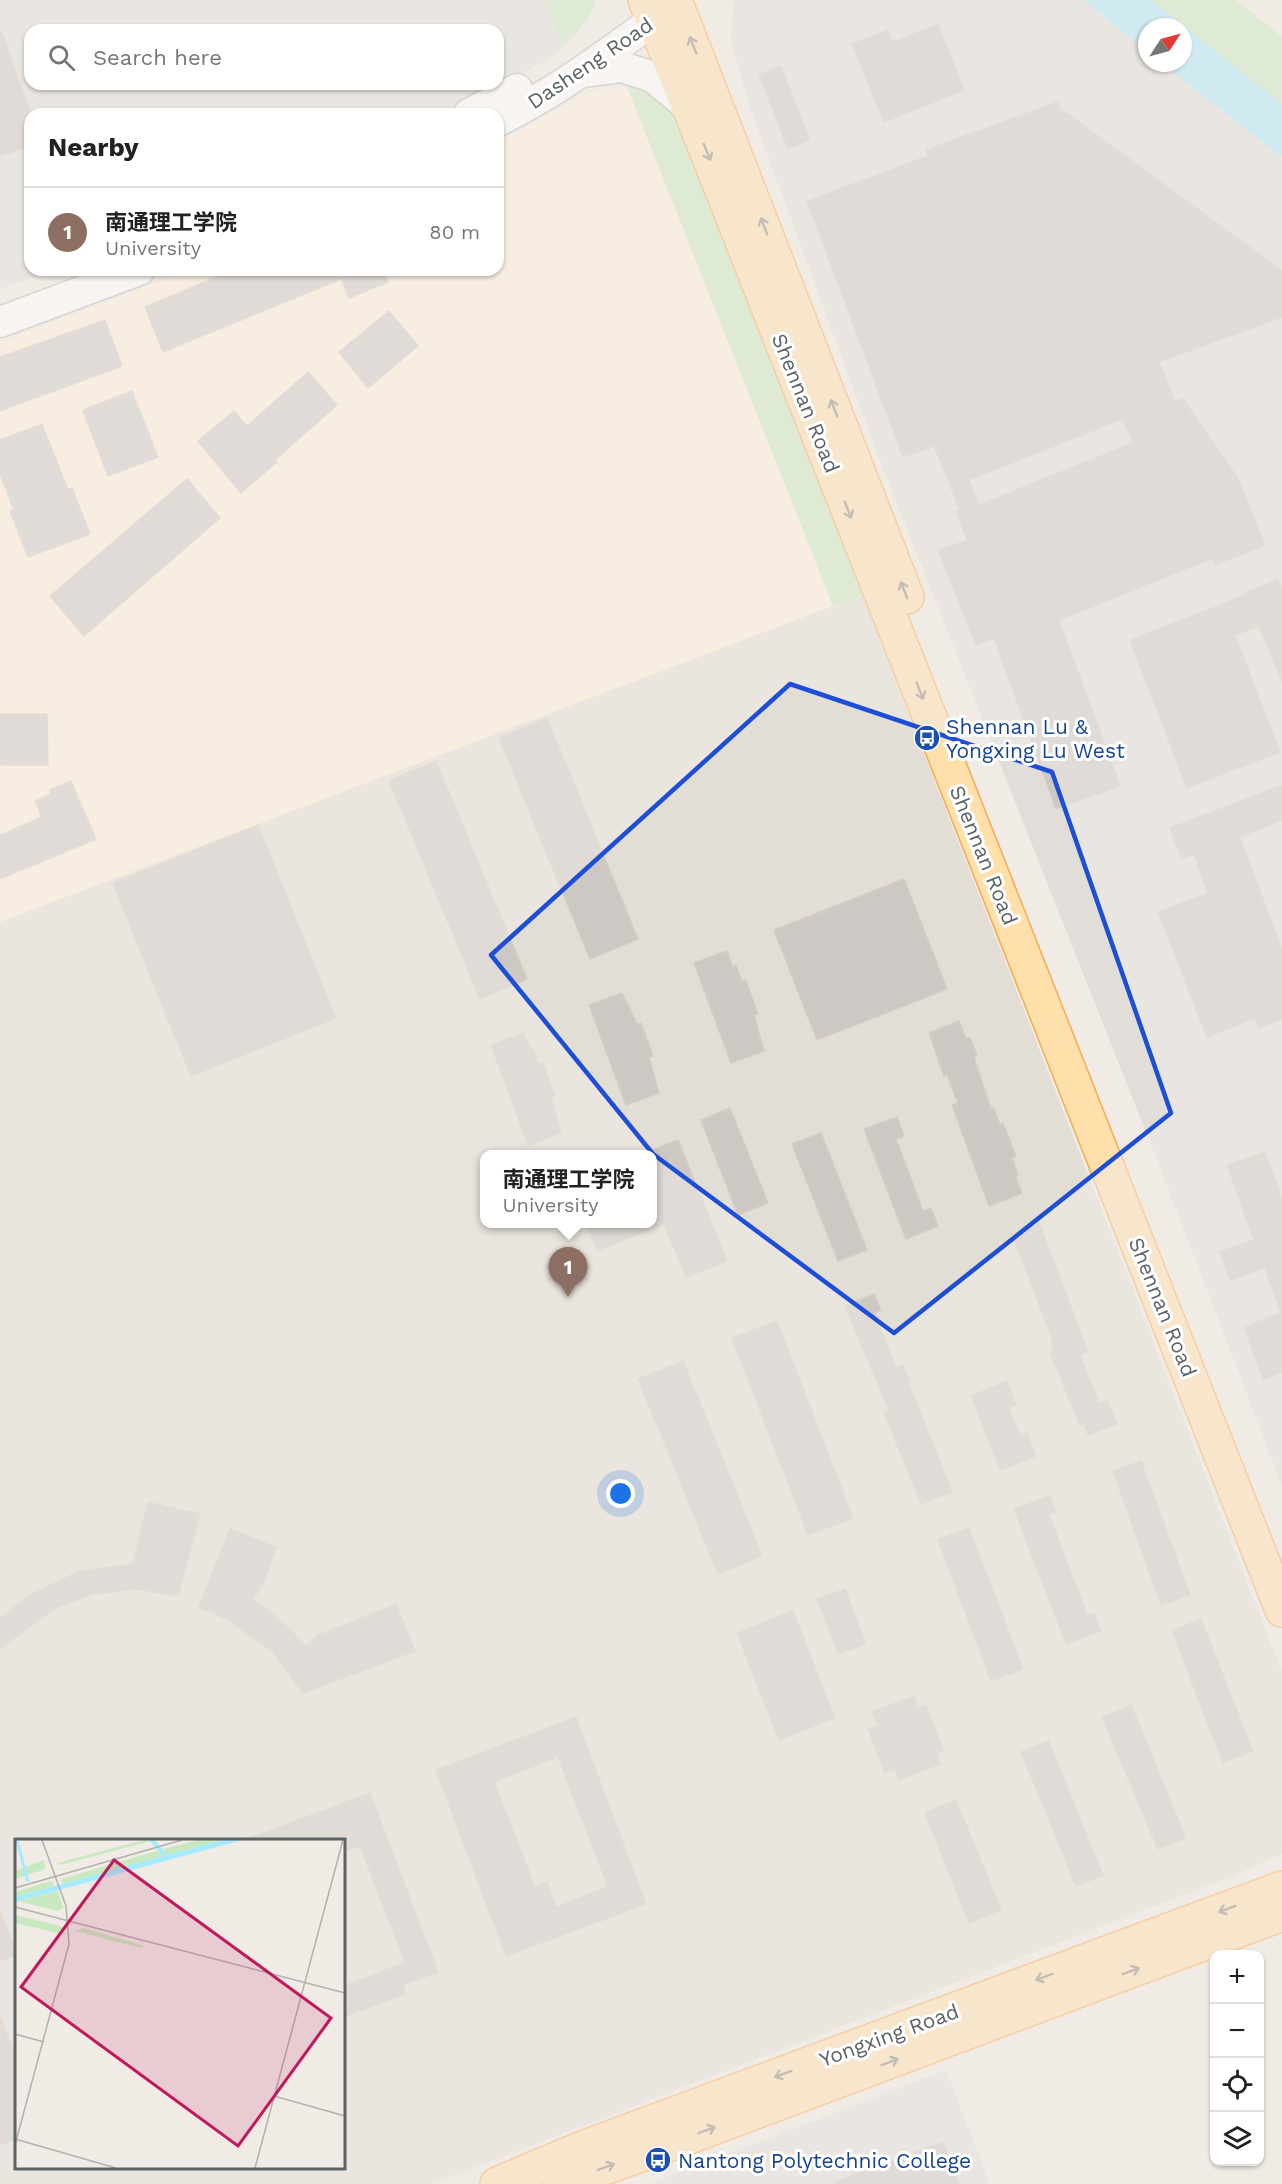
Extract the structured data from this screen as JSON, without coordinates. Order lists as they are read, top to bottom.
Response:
{
  "streets": {
    "main road": ["Shennan Road", "Yongxing Road"],
    "street": ["Dasheng Road"]
  },
  "crossings": [
    ["Dasheng Road", "Shennan Road"]
  ],
  "places": {
    "bus stop": ["Shennan Lu & Yongxing Lu West", "Nantong Polytechnic College"]
  },
  "north": "top right",
  "page": {
    "search": "Search here",
    "heading": "Nearby",
    "list": [
      {
        "mark": "1",
        "name": "南通理工学院",
        "note": "University",
        "value": "80 m"
      }
    ],
    "popup": ["南通理工学院", "University"],
    "pins": "1",
    "map_buttons": ["+", "−"]
  }
}
